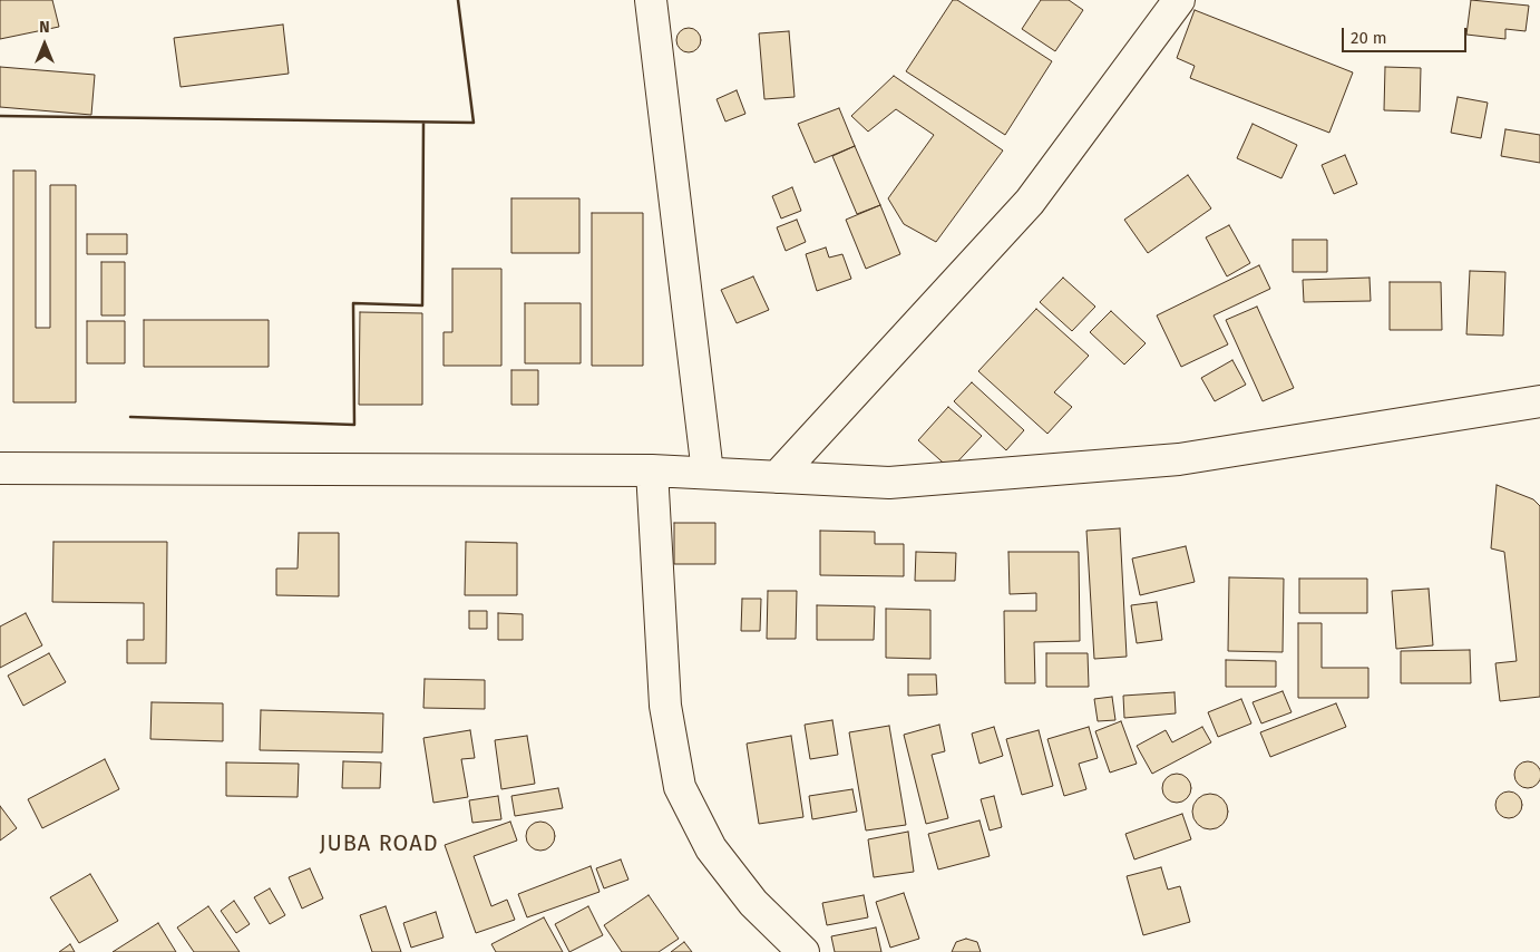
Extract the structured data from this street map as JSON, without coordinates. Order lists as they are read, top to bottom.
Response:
{
  "districts": ["JUBA ROAD"],
  "scale_bar": "20 m",
  "north": "top"
}
